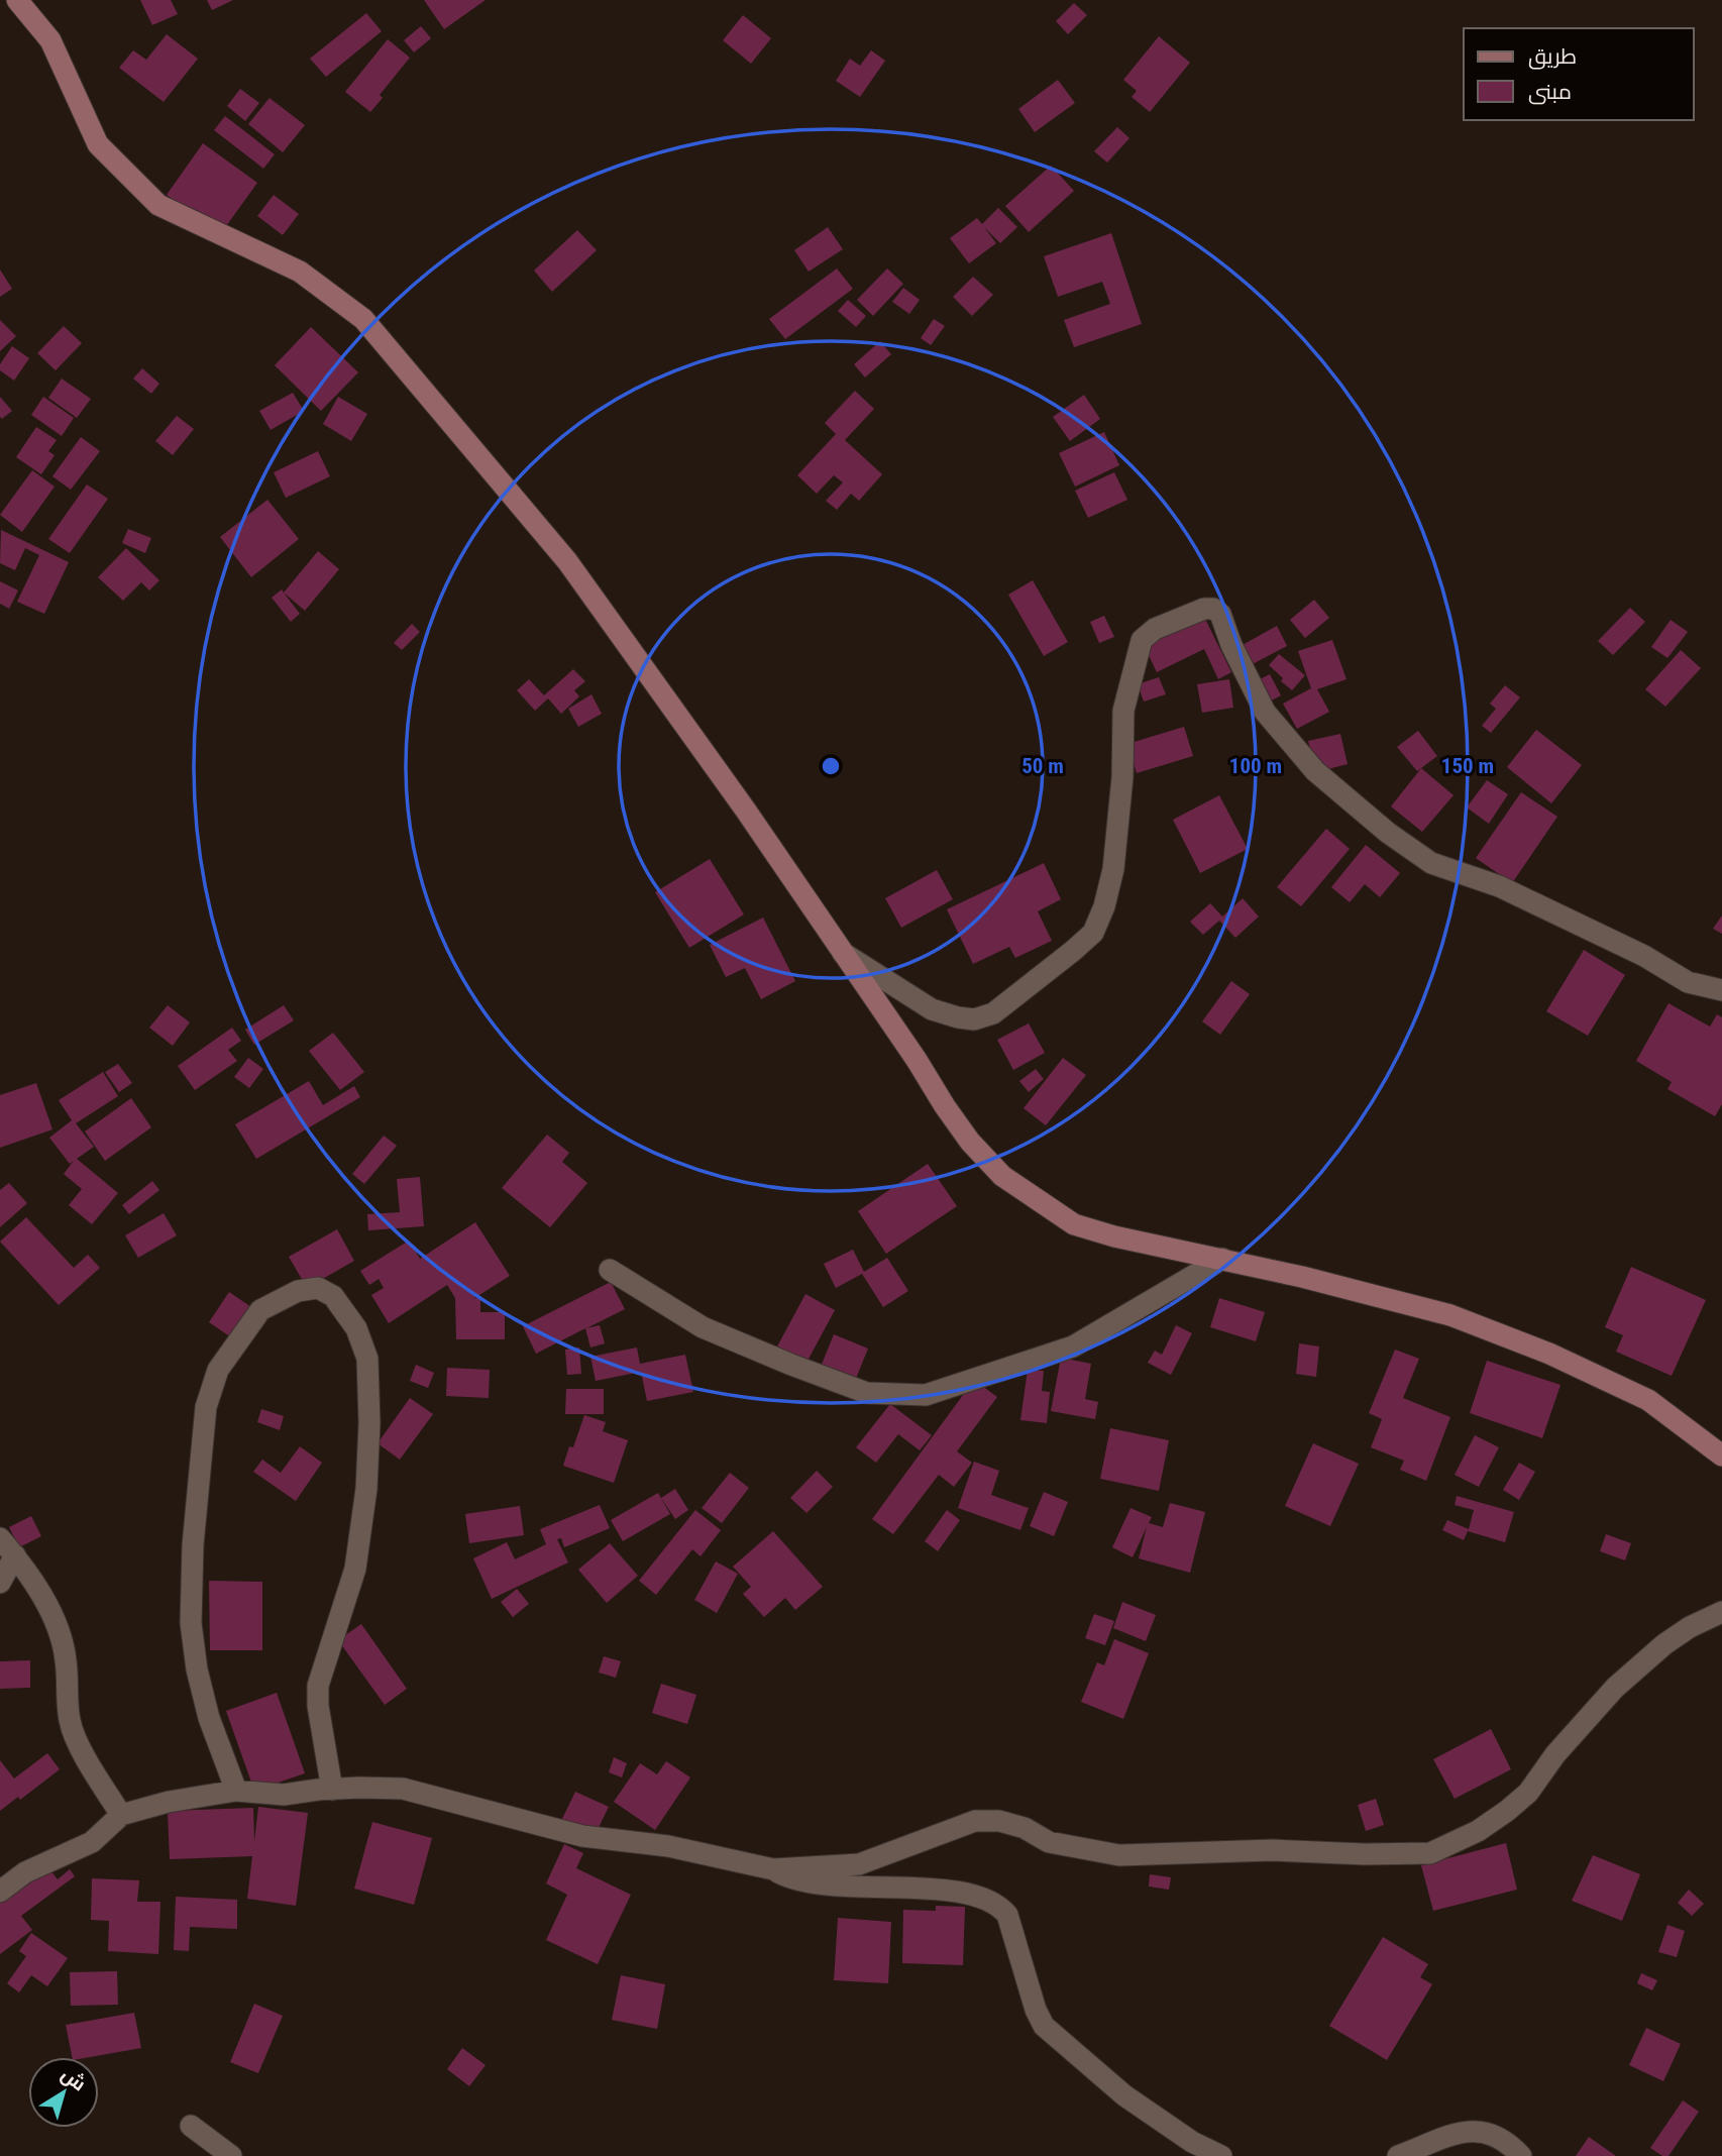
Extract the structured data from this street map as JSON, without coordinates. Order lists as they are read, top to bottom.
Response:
{
  "legend": ["طريق", "مبنى"],
  "north": "top right",
  "rings": ["50 m", "100 m", "150 m"]
}
